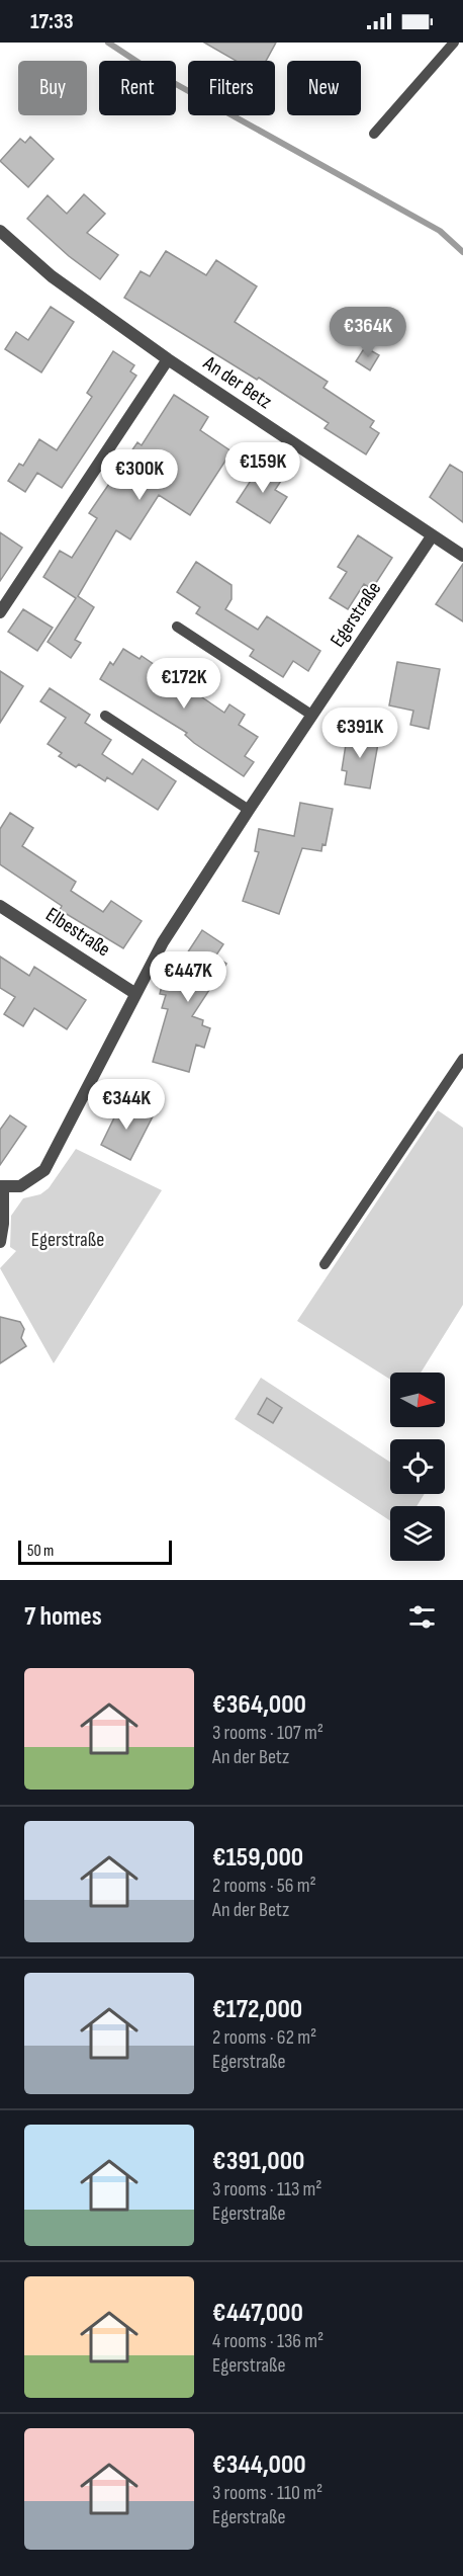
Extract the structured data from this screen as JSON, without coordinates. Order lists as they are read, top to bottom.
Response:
{
  "streets": {
    "street": ["An der Betz", "Egerstraße", "Elbestraße"]
  },
  "crossings": [
    ["An der Betz", "Egerstraße"],
    ["Egerstraße", "Elbestraße"]
  ],
  "parks": ["Egerstraße"],
  "scale_bar": "50 m",
  "north": "right",
  "page": {
    "status": "17:33",
    "chip": [
      "Buy",
      "Rent",
      "Filters",
      "New"
    ],
    "price": [
      "€364K",
      "€159K",
      "€300K",
      "€172K",
      "€391K",
      "€447K",
      "€344K"
    ],
    "scale": "50 m",
    "heading": "7 homes",
    "list": [
      {
        "name": "€364,000",
        "note": "3 rooms · 107 m² · An der Betz"
      },
      {
        "name": "€159,000",
        "note": "2 rooms · 56 m² · An der Betz"
      },
      {
        "name": "€172,000",
        "note": "2 rooms · 62 m² · Egerstraße"
      },
      {
        "name": "€391,000",
        "note": "3 rooms · 113 m² · Egerstraße"
      },
      {
        "name": "€447,000",
        "note": "4 rooms · 136 m² · Egerstraße"
      },
      {
        "name": "€344,000",
        "note": "3 rooms · 110 m² · Egerstraße"
      }
    ]
  }
}
